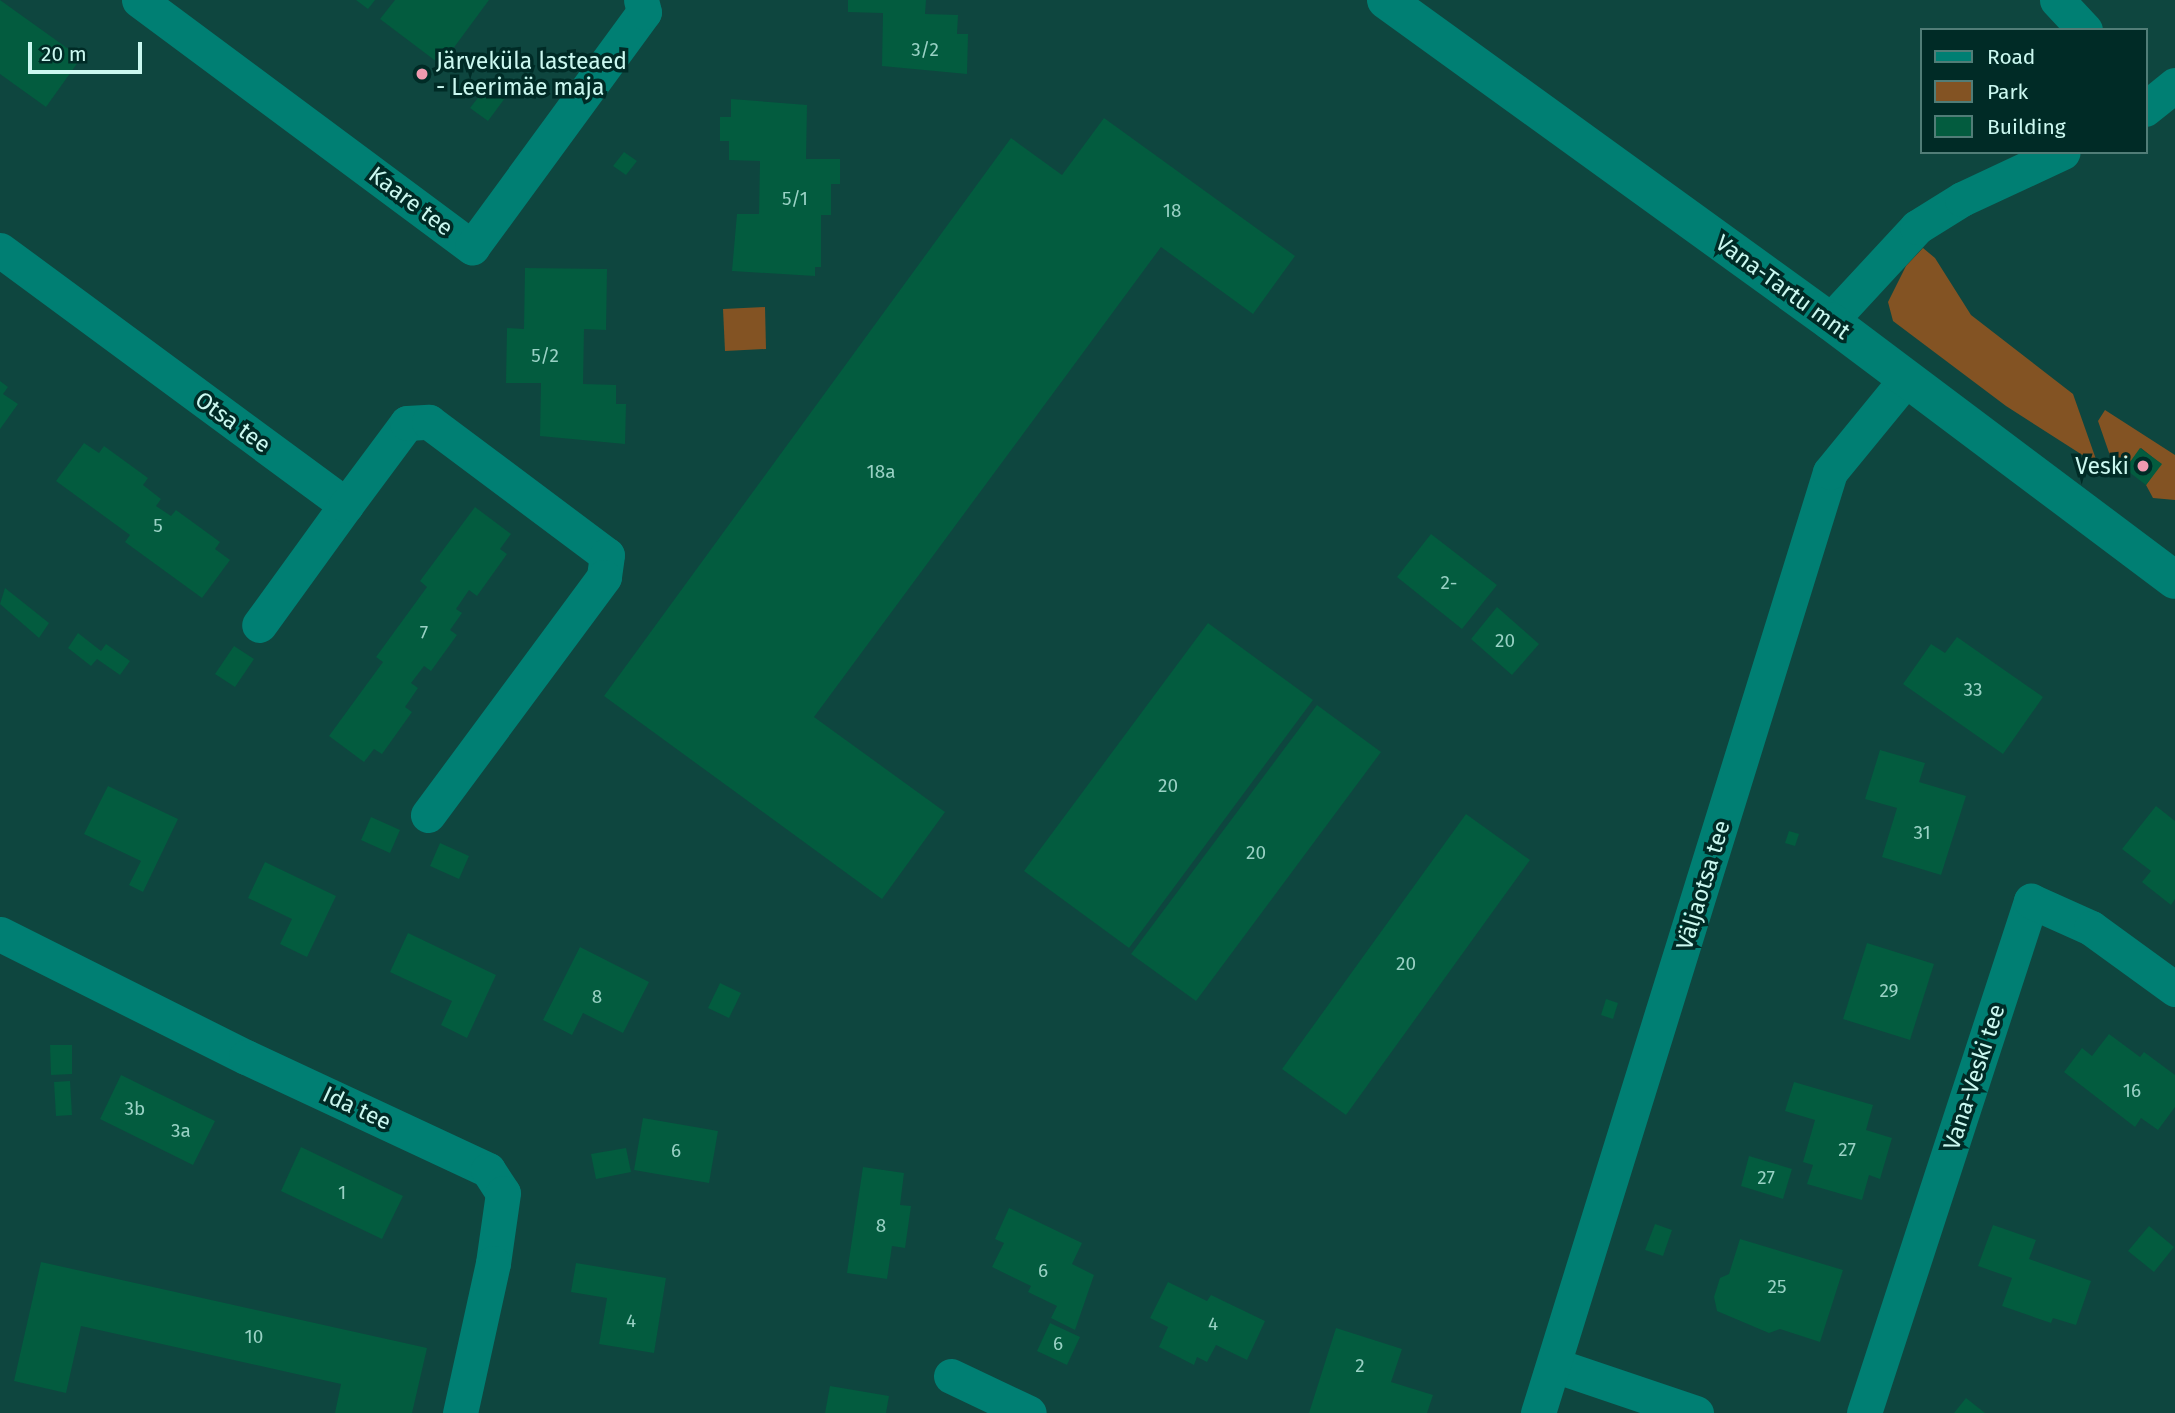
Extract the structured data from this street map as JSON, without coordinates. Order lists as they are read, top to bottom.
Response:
{
  "streets": {
    "street": [
      "Kaare tee",
      "Vana-Tartu mnt",
      "Otsa tee",
      "Väljaotsa tee",
      "Vana-Veski tee",
      "Ida tee"
    ]
  },
  "crossings": [
    ["Vana-Tartu mnt", "Väljaotsa tee"]
  ],
  "places": ["Järveküla lasteaed - Leerimäe maja", "Veski"],
  "house_numbers": [
    "3/2",
    "5/1",
    "18",
    "5/2",
    "18a",
    "5",
    "2-",
    "7",
    "20",
    "33",
    "20",
    "31",
    "20",
    "20",
    "29",
    "8",
    "16",
    "3b",
    "3a",
    "27",
    "6",
    "27",
    "1",
    "8",
    "6",
    "25",
    "4",
    "4",
    "10",
    "6",
    "2"
  ],
  "legend": ["Road", "Park", "Building"],
  "scale_bar": "20 m"
}
